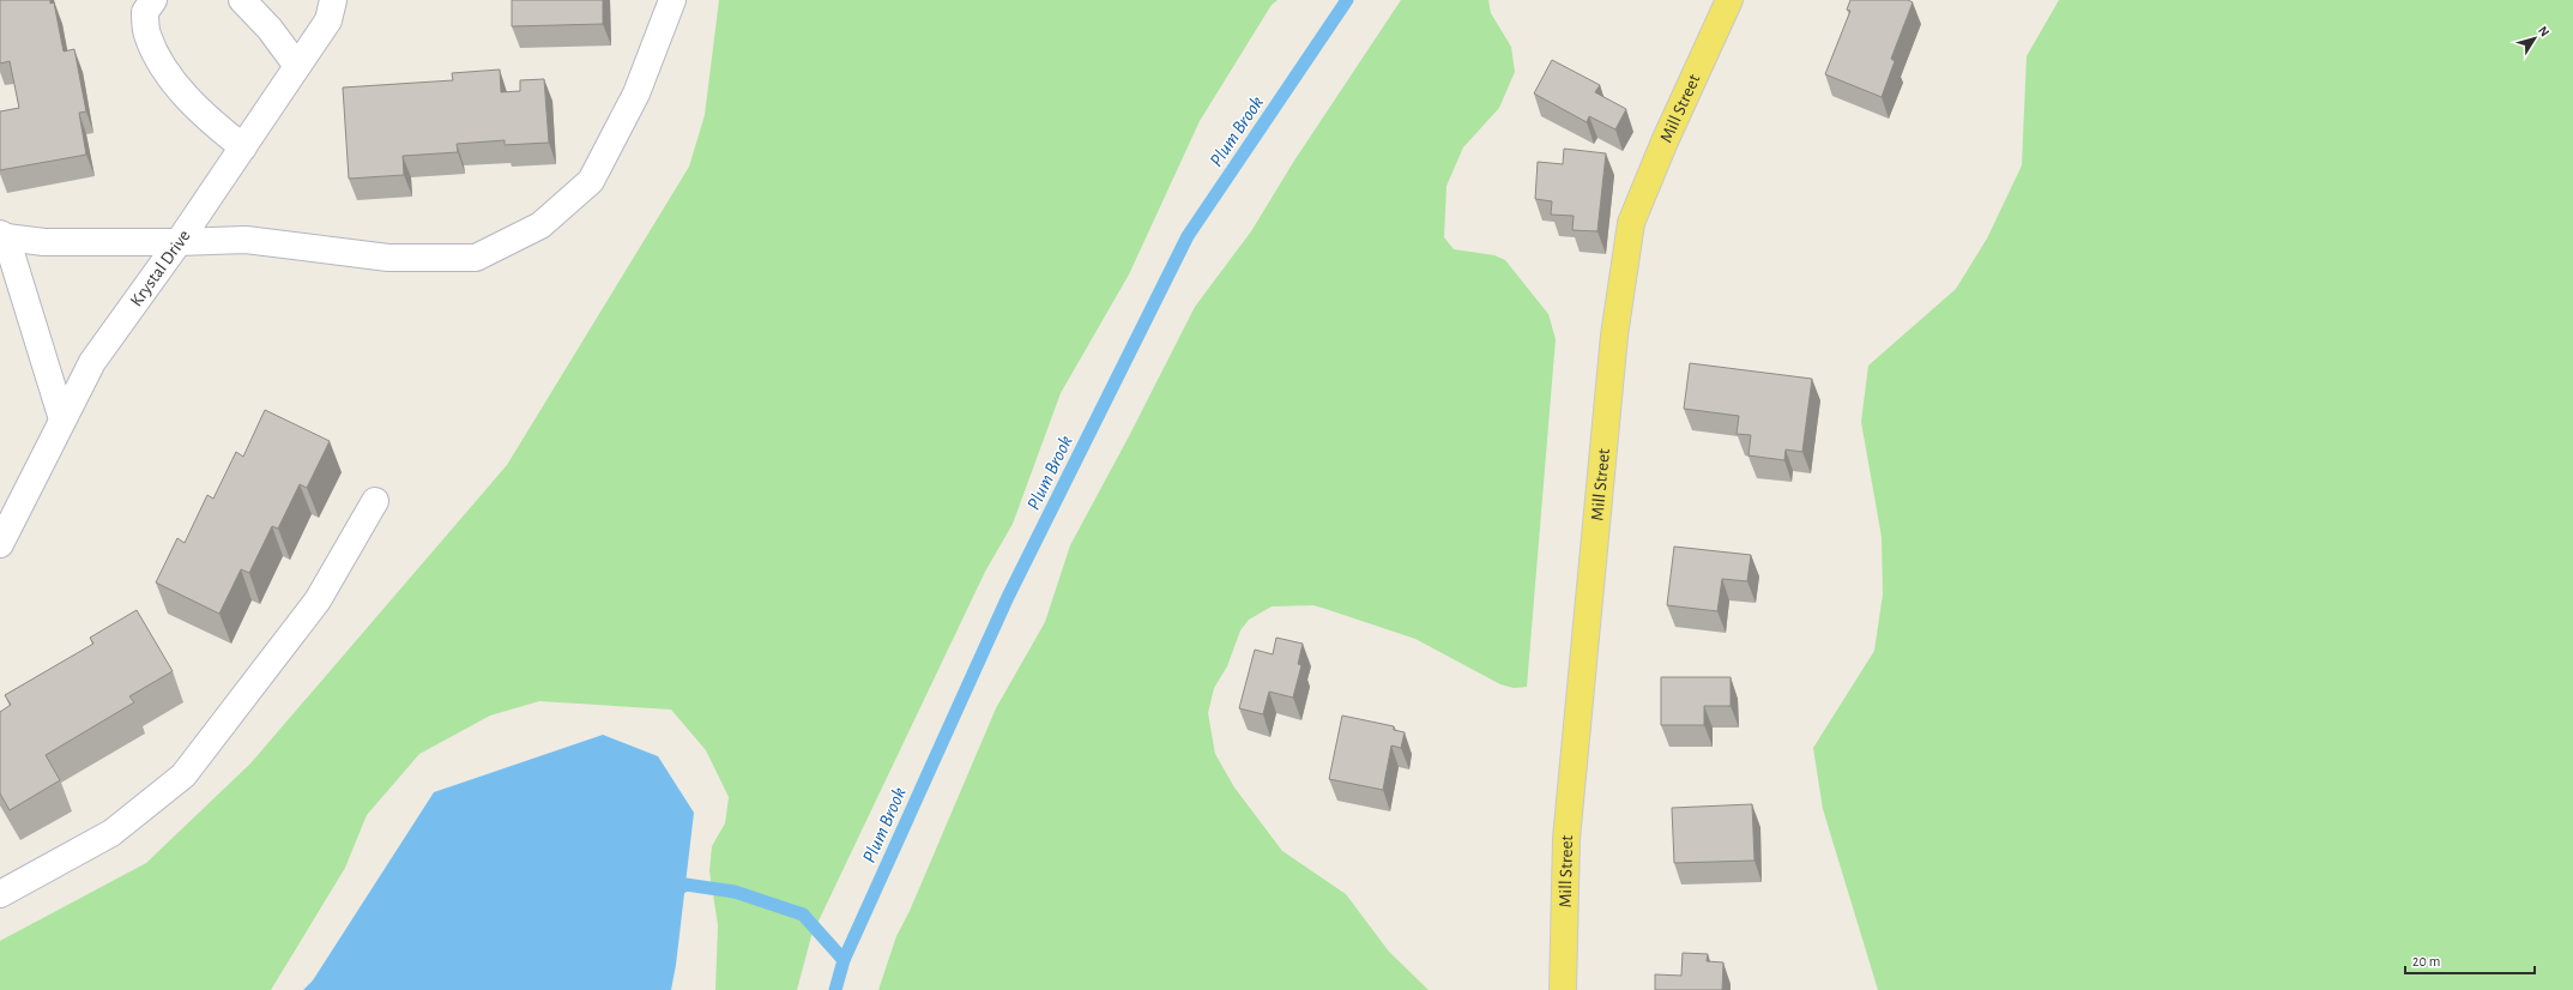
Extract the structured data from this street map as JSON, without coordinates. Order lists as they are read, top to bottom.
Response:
{
  "streets": {
    "main road": ["Mill Street"],
    "street": ["Krystal Drive"]
  },
  "water": ["Plum Brook"],
  "scale_bar": "20 m",
  "north": "top right"
}
